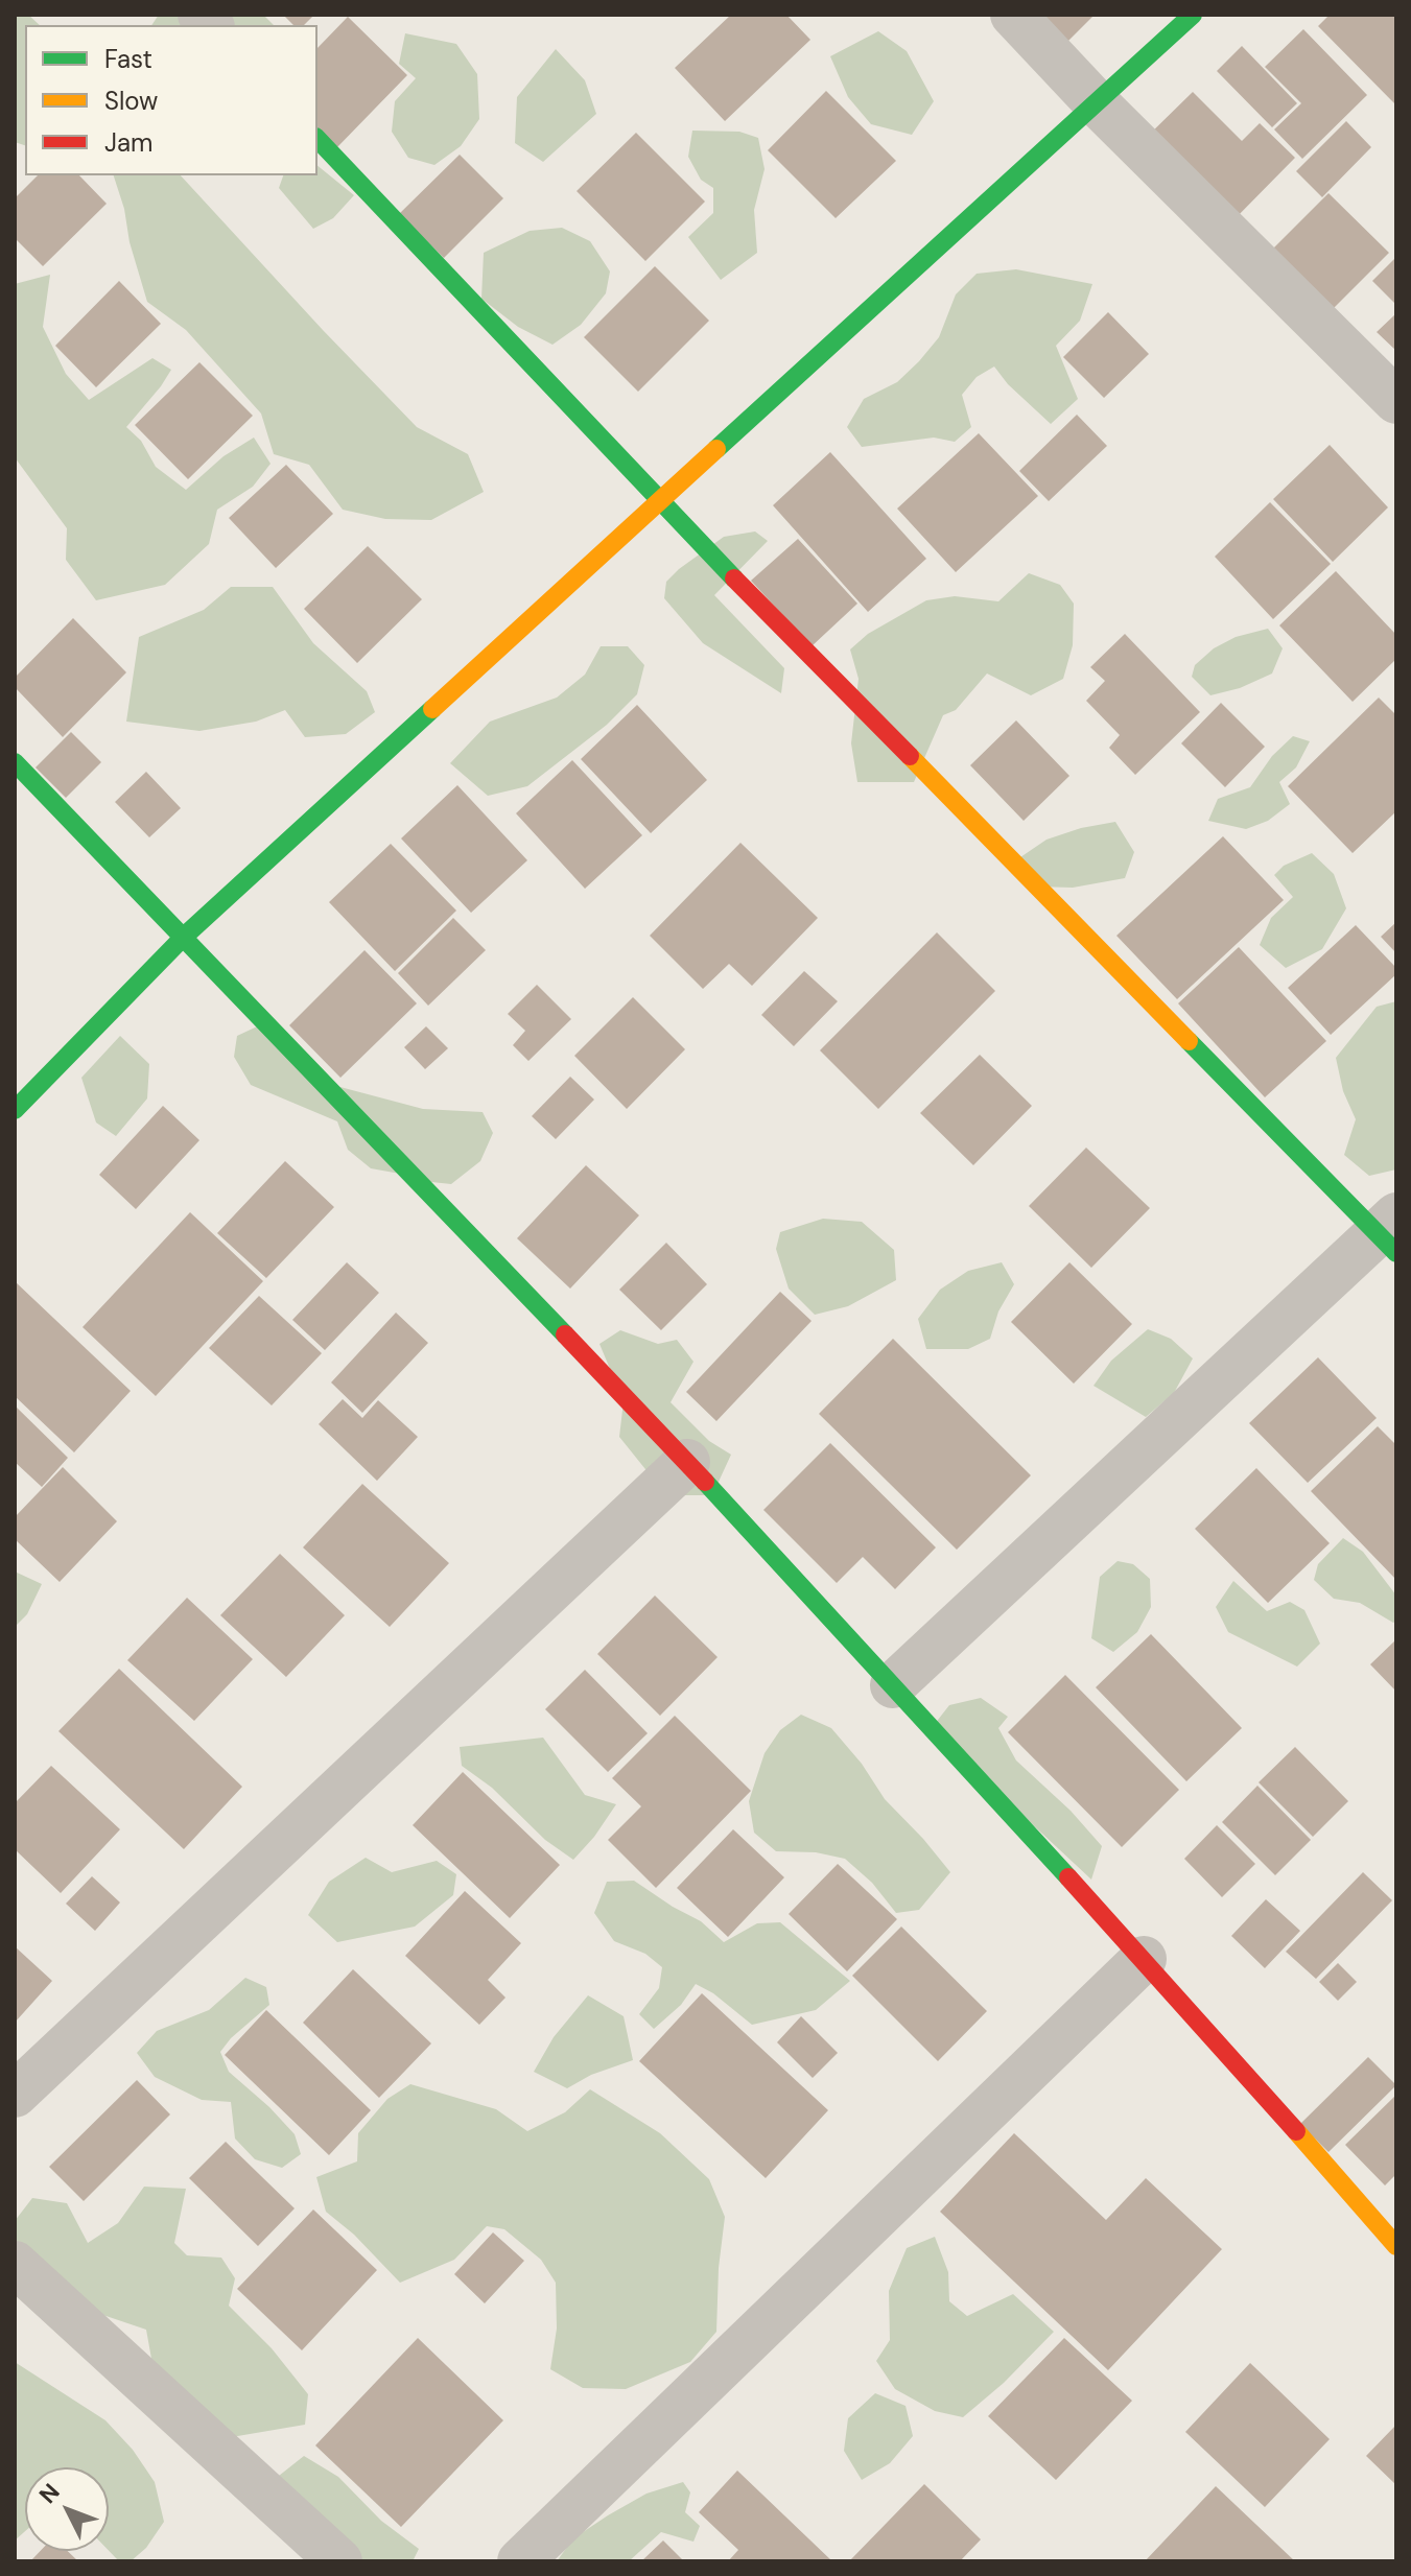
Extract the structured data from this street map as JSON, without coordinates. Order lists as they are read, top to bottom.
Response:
{
  "legend": ["Fast", "Slow", "Jam"],
  "north": "top left"
}
